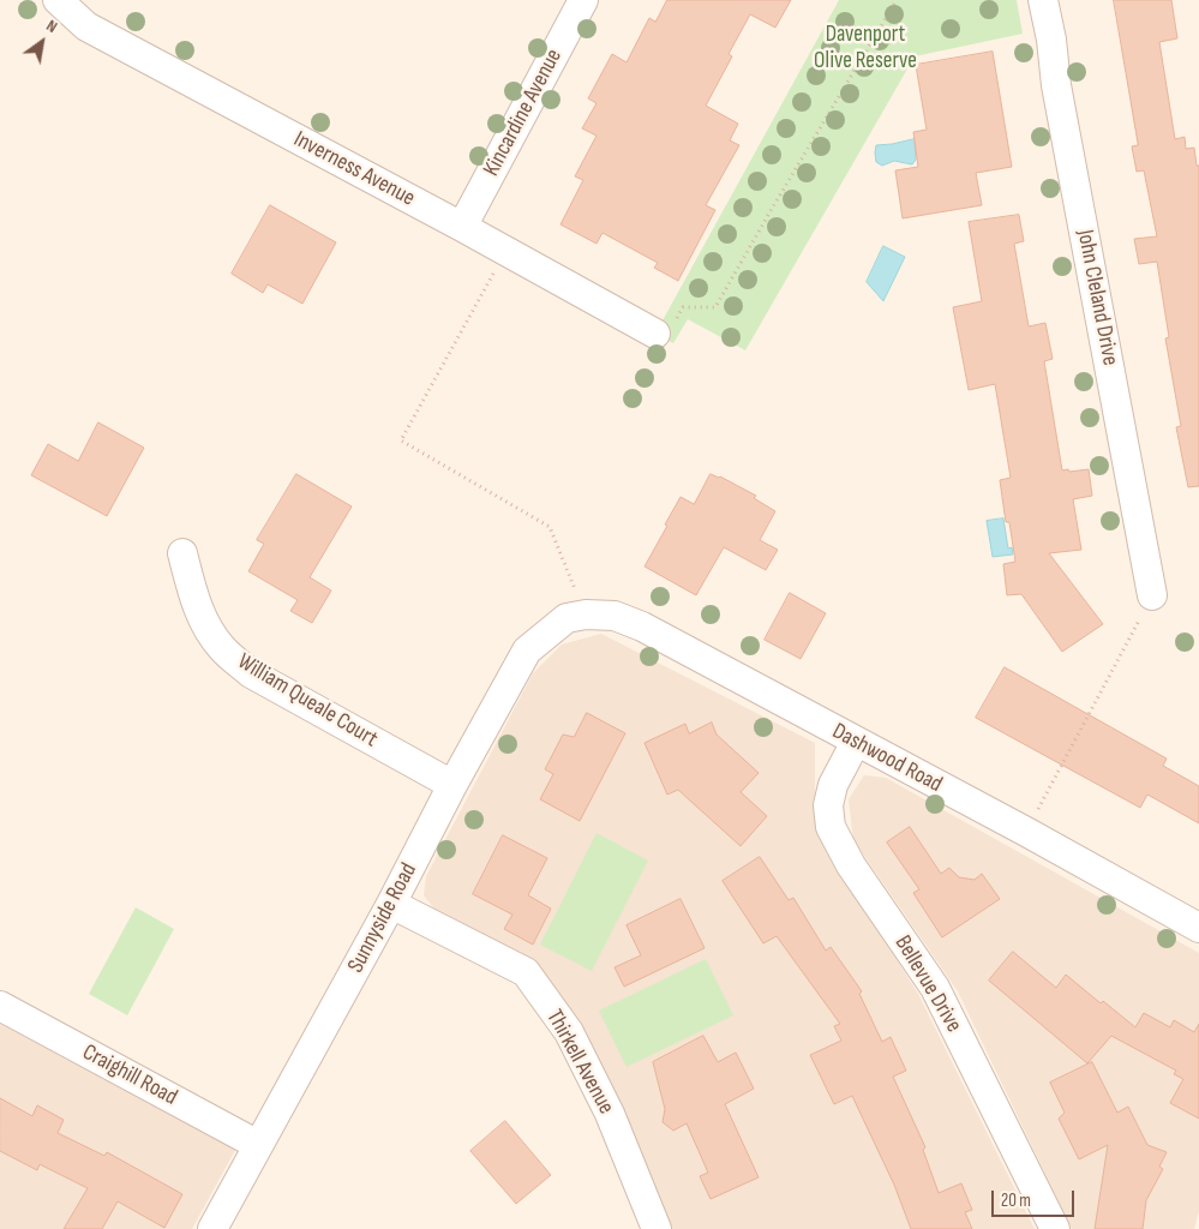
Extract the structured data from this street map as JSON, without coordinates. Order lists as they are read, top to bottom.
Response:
{
  "streets": {
    "street": [
      "Kincardine Avenue",
      "Inverness Avenue",
      "John Cleland Drive",
      "William Queale Court",
      "Dashwood Road",
      "Sunnyside Road",
      "Bellevue Drive",
      "Thirkell Avenue",
      "Craighill Road"
    ]
  },
  "crossings": [
    ["Kincardine Avenue", "Inverness Avenue"],
    ["William Queale Court", "Sunnyside Road"],
    ["Dashwood Road", "Sunnyside Road"],
    ["Dashwood Road", "Bellevue Drive"],
    ["Sunnyside Road", "Thirkell Avenue"],
    ["Sunnyside Road", "Craighill Road"]
  ],
  "parks": ["Davenport Olive Reserve"],
  "scale_bar": "20 m",
  "north": "top right"
}
